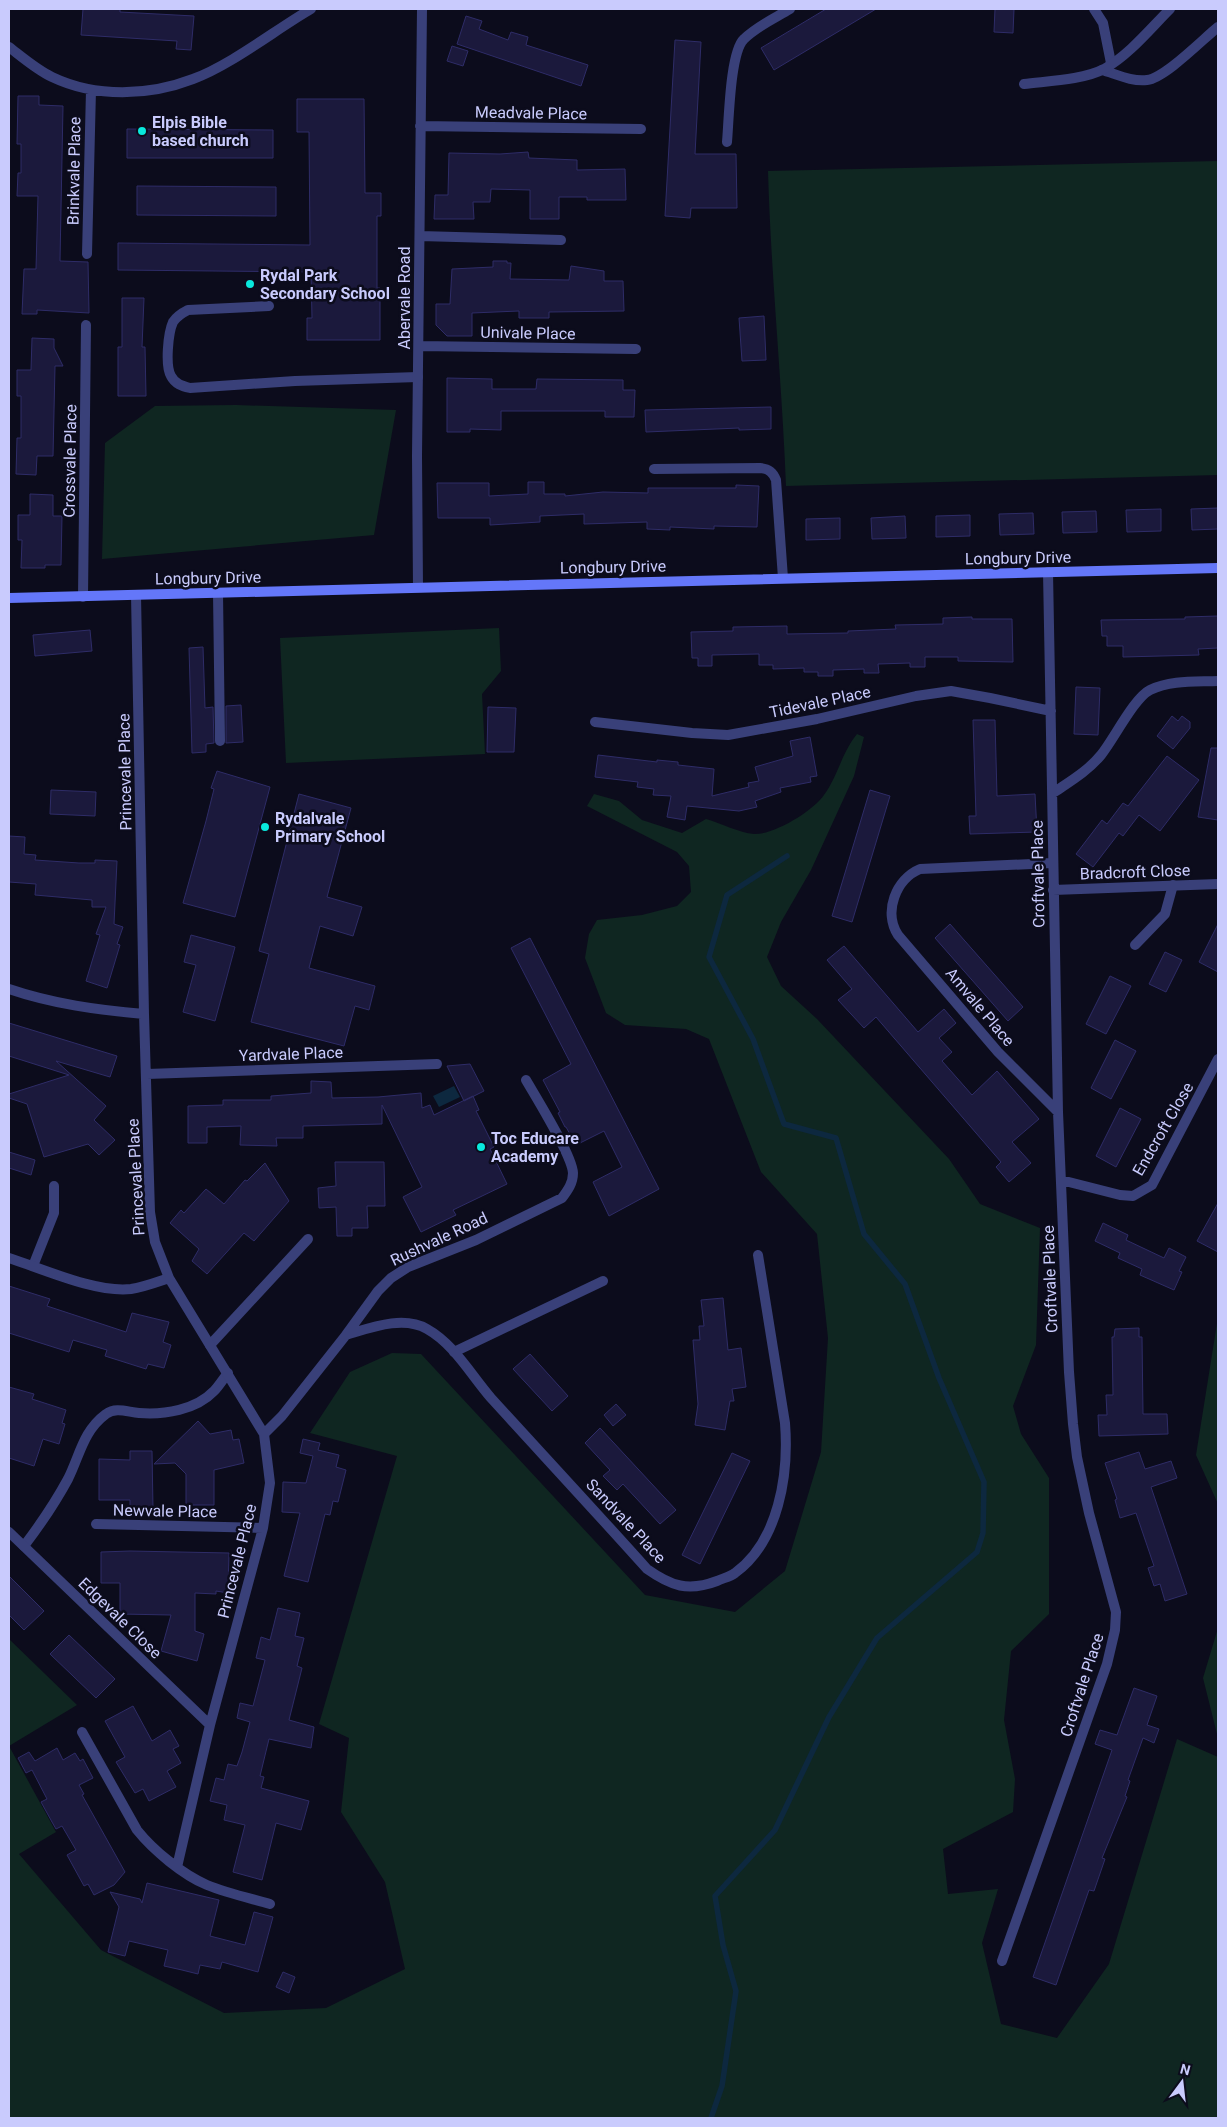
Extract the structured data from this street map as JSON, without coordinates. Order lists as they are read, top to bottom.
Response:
{
  "streets": {
    "street": [
      "Meadvale Place",
      "Brinkvale Place",
      "Abervale Road",
      "Univale Place",
      "Crossvale Place",
      "Longbury Drive",
      "Tidevale Place",
      "Princevale Place",
      "Bradcroft Close",
      "Croftvale Place",
      "Amvale Place",
      "Yardvale Place",
      "Endcroft Close",
      "Rushvale Road",
      "Newvale Place",
      "Sandvale Place",
      "Edgevale Close"
    ]
  },
  "crossings": [
    ["Meadvale Place", "Abervale Road"],
    ["Abervale Road", "Univale Place"],
    ["Abervale Road", "Longbury Drive"],
    ["Crossvale Place", "Longbury Drive"],
    ["Longbury Drive", "Princevale Place"],
    ["Longbury Drive", "Croftvale Place"],
    ["Tidevale Place", "Croftvale Place"],
    ["Princevale Place", "Yardvale Place"],
    ["Princevale Place", "Rushvale Road"],
    ["Princevale Place", "Newvale Place"],
    ["Princevale Place", "Edgevale Close"],
    ["Bradcroft Close", "Croftvale Place"],
    ["Croftvale Place", "Amvale Place"],
    ["Croftvale Place", "Endcroft Close"],
    ["Rushvale Road", "Sandvale Place"]
  ],
  "places": [
    "Elpis Bible based church",
    "Rydal Park Secondary School",
    "Rydalvale Primary School",
    "Toc Educare Academy"
  ],
  "north": "top"
}
